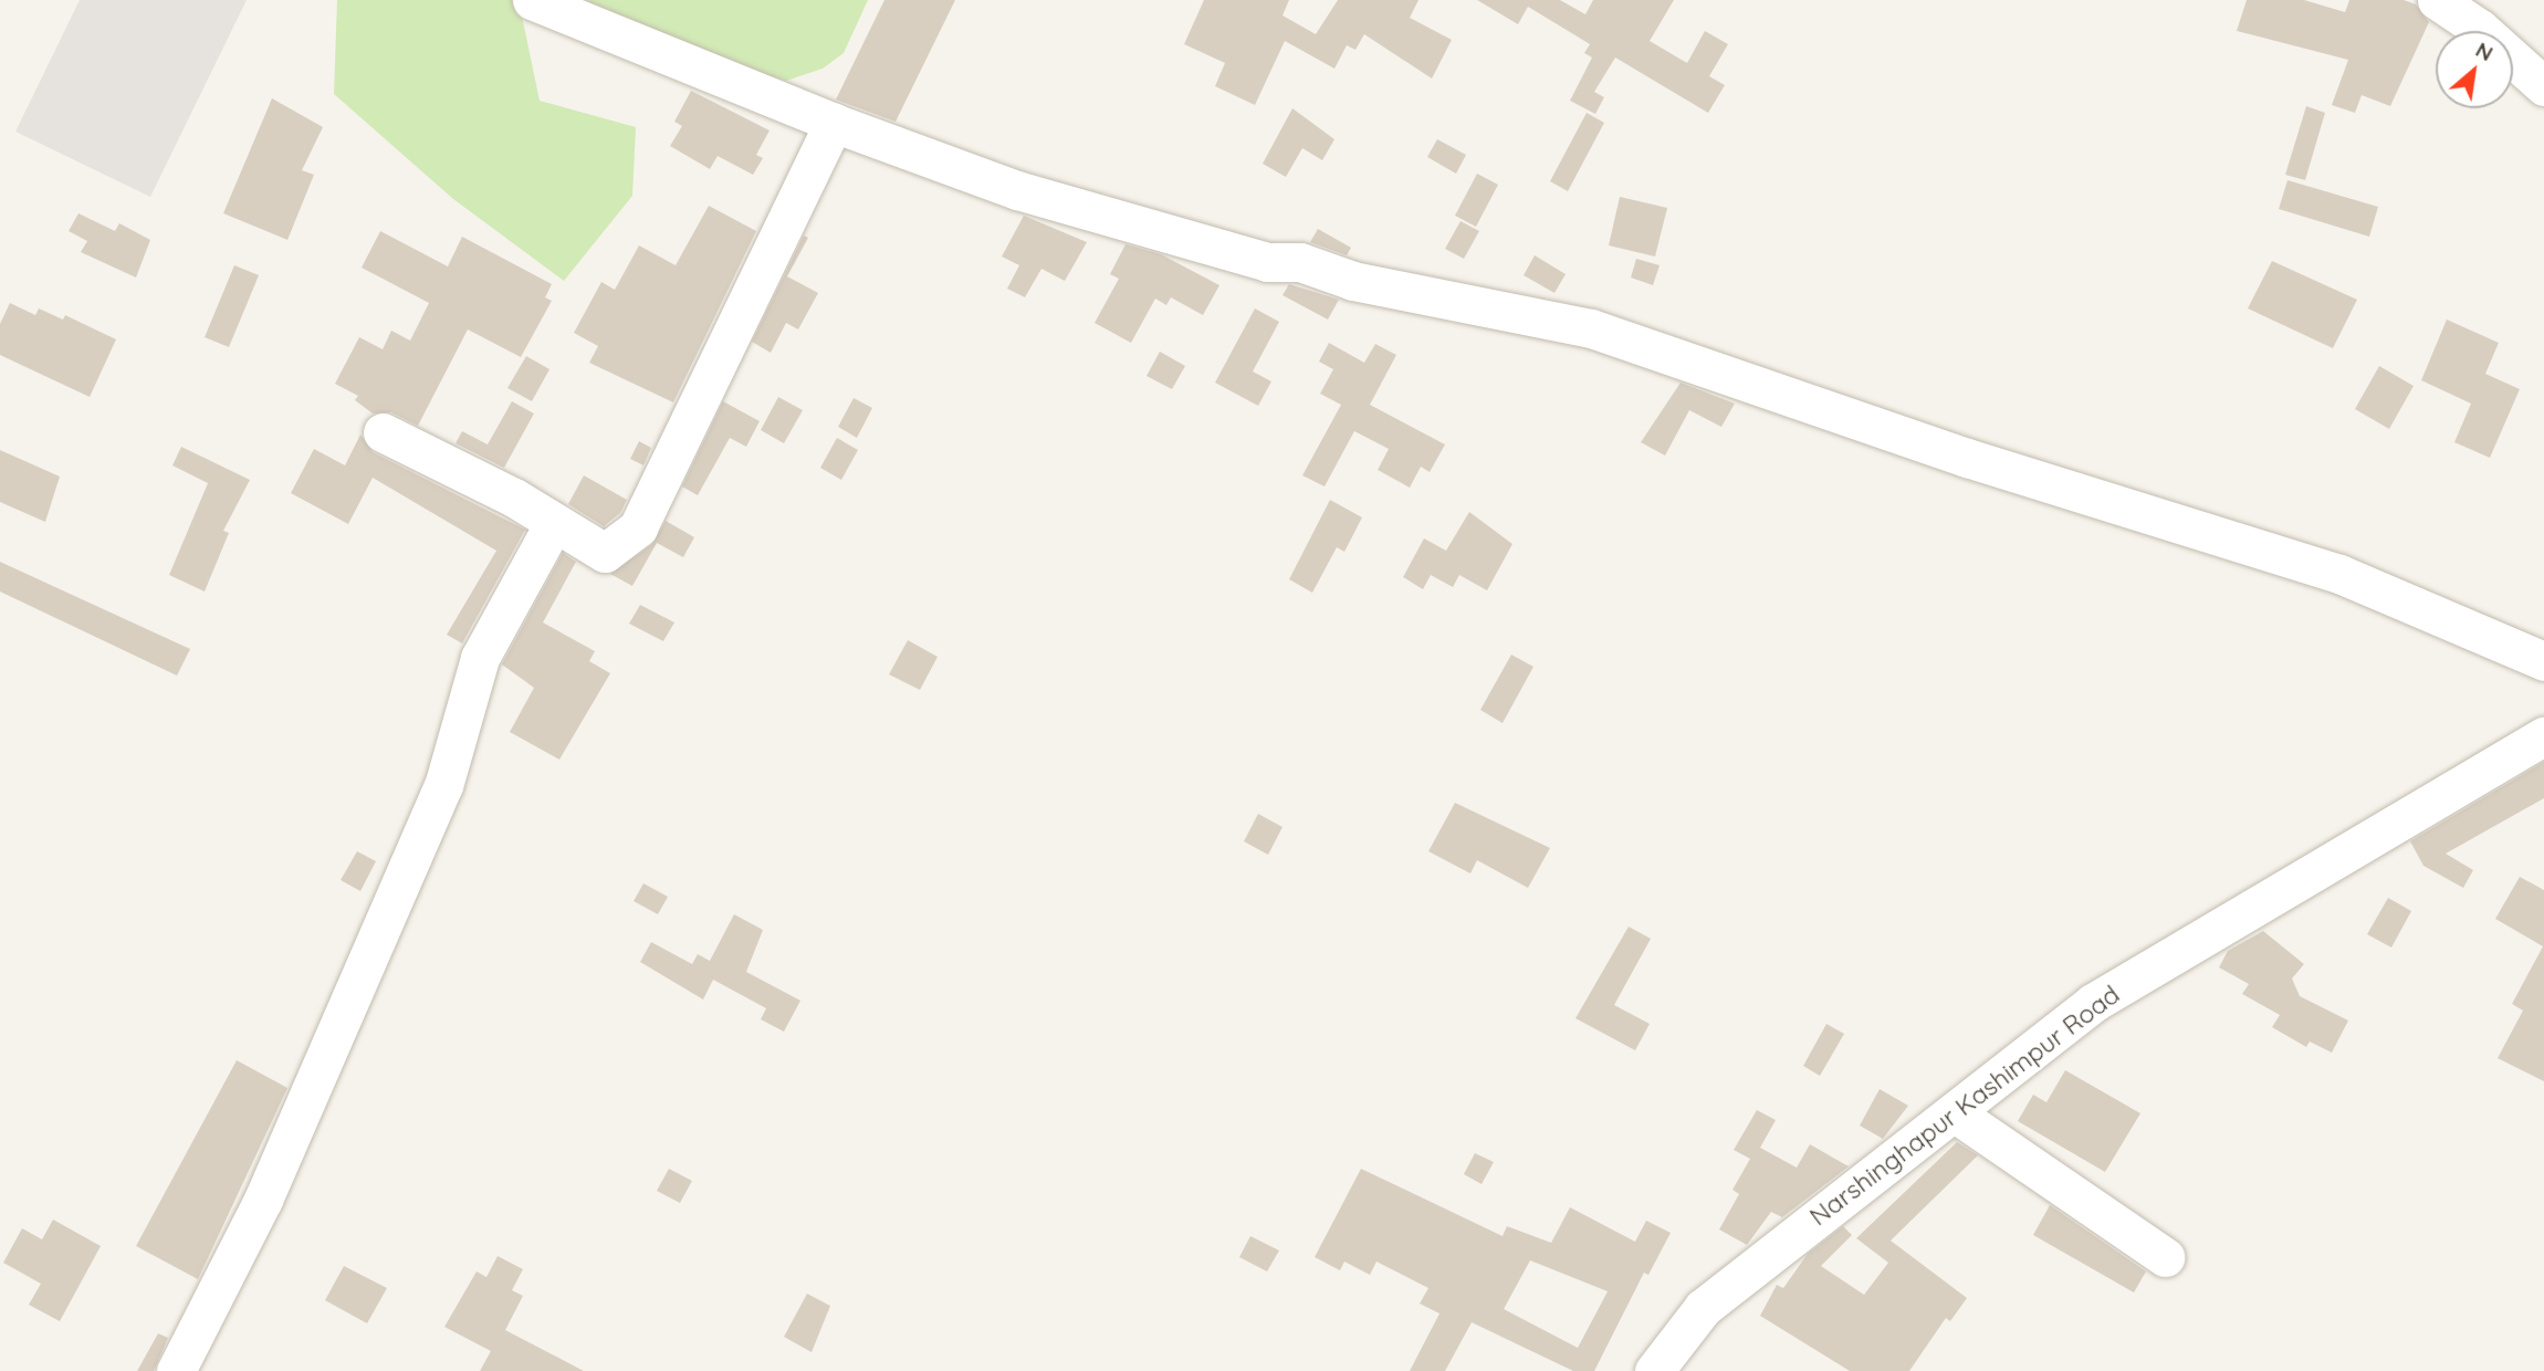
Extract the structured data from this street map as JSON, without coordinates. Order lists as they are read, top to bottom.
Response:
{
  "streets": {
    "street": ["Narshinghapur Kashimpur Road"]
  },
  "north": "top right"
}
